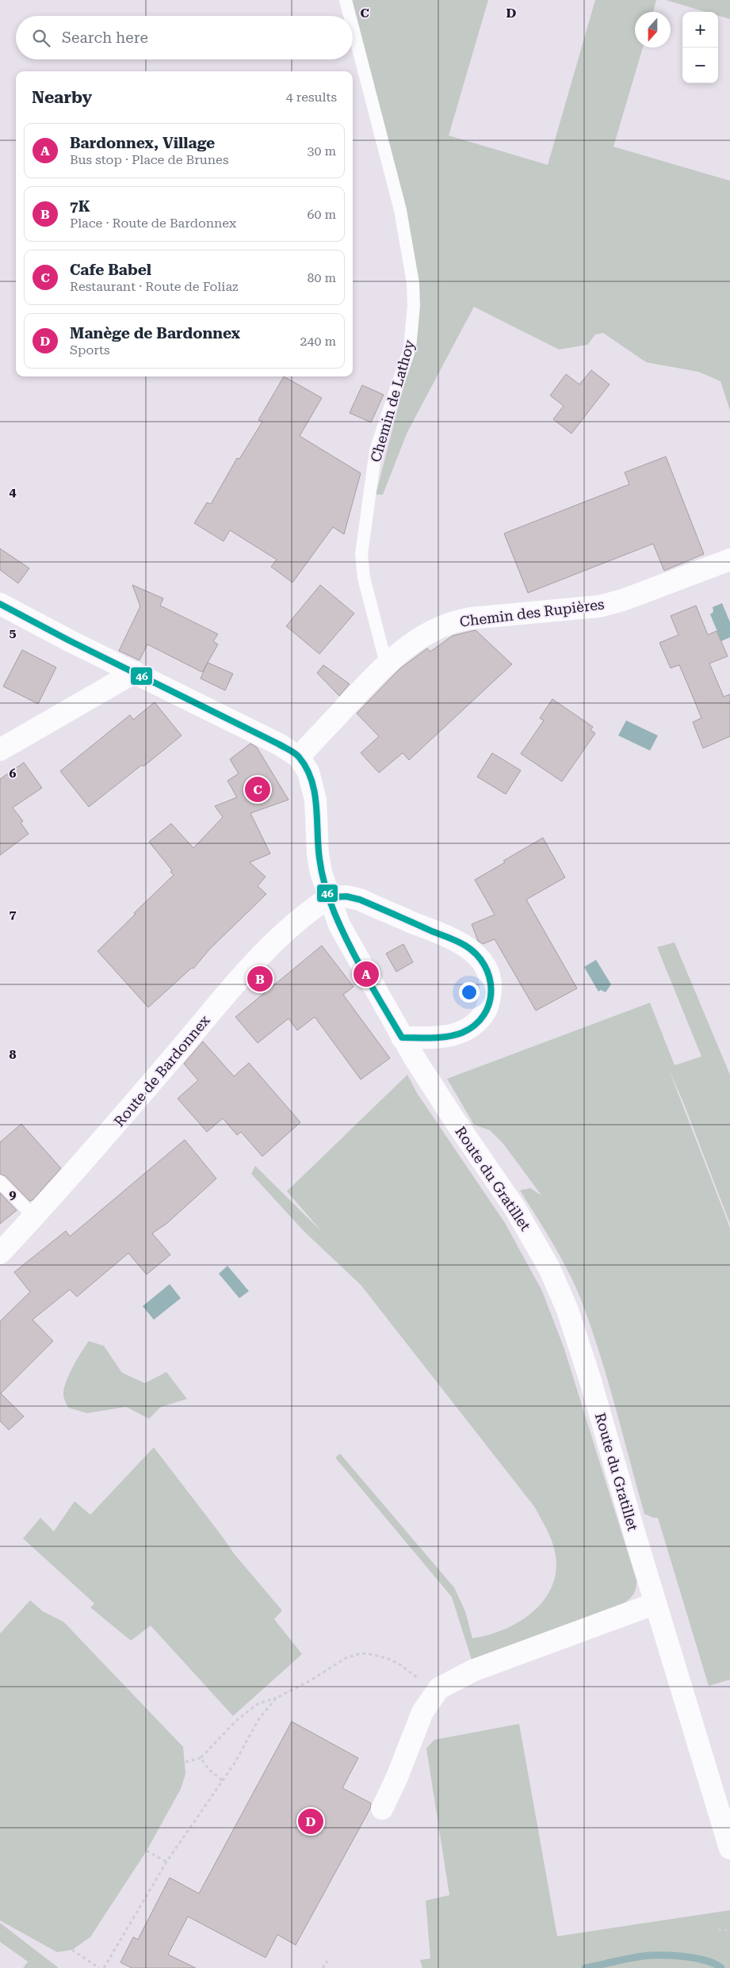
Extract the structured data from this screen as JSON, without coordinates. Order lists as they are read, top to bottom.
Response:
{
  "streets": {
    "street": ["Chemin des Rupières", "Route de Bardonnex", "Route du Gratillet"],
    "lane": ["Chemin de Lathoy"]
  },
  "crossings": [
    ["Chemin de Lathoy", "Chemin des Rupières"],
    ["Chemin des Rupières", "Route du Gratillet"],
    ["Route de Bardonnex", "Route du Gratillet"]
  ],
  "lines": ["transit line 46"],
  "north": "bottom",
  "page": {
    "map_buttons": ["+", "−"],
    "search": "Search here",
    "heading": ["Nearby", "4 results"],
    "list": [
      {
        "mark": "A",
        "name": "Bardonnex, Village",
        "note": "Bus stop · Place de Brunes",
        "value": "30 m"
      },
      {
        "mark": "B",
        "name": "7K",
        "note": "Place · Route de Bardonnex",
        "value": "60 m"
      },
      {
        "mark": "C",
        "name": "Cafe Babel",
        "note": "Restaurant · Route de Foliaz",
        "value": "80 m"
      },
      {
        "mark": "D",
        "name": "Manège de Bardonnex",
        "note": "Sports",
        "value": "240 m"
      }
    ],
    "pins": [
      "C",
      "A",
      "B",
      "D"
    ]
  },
  "grid": {
    "columns": ["C", "D"],
    "rows": [
      "4",
      "5",
      "6",
      "7",
      "8",
      "9"
    ]
  }
}
